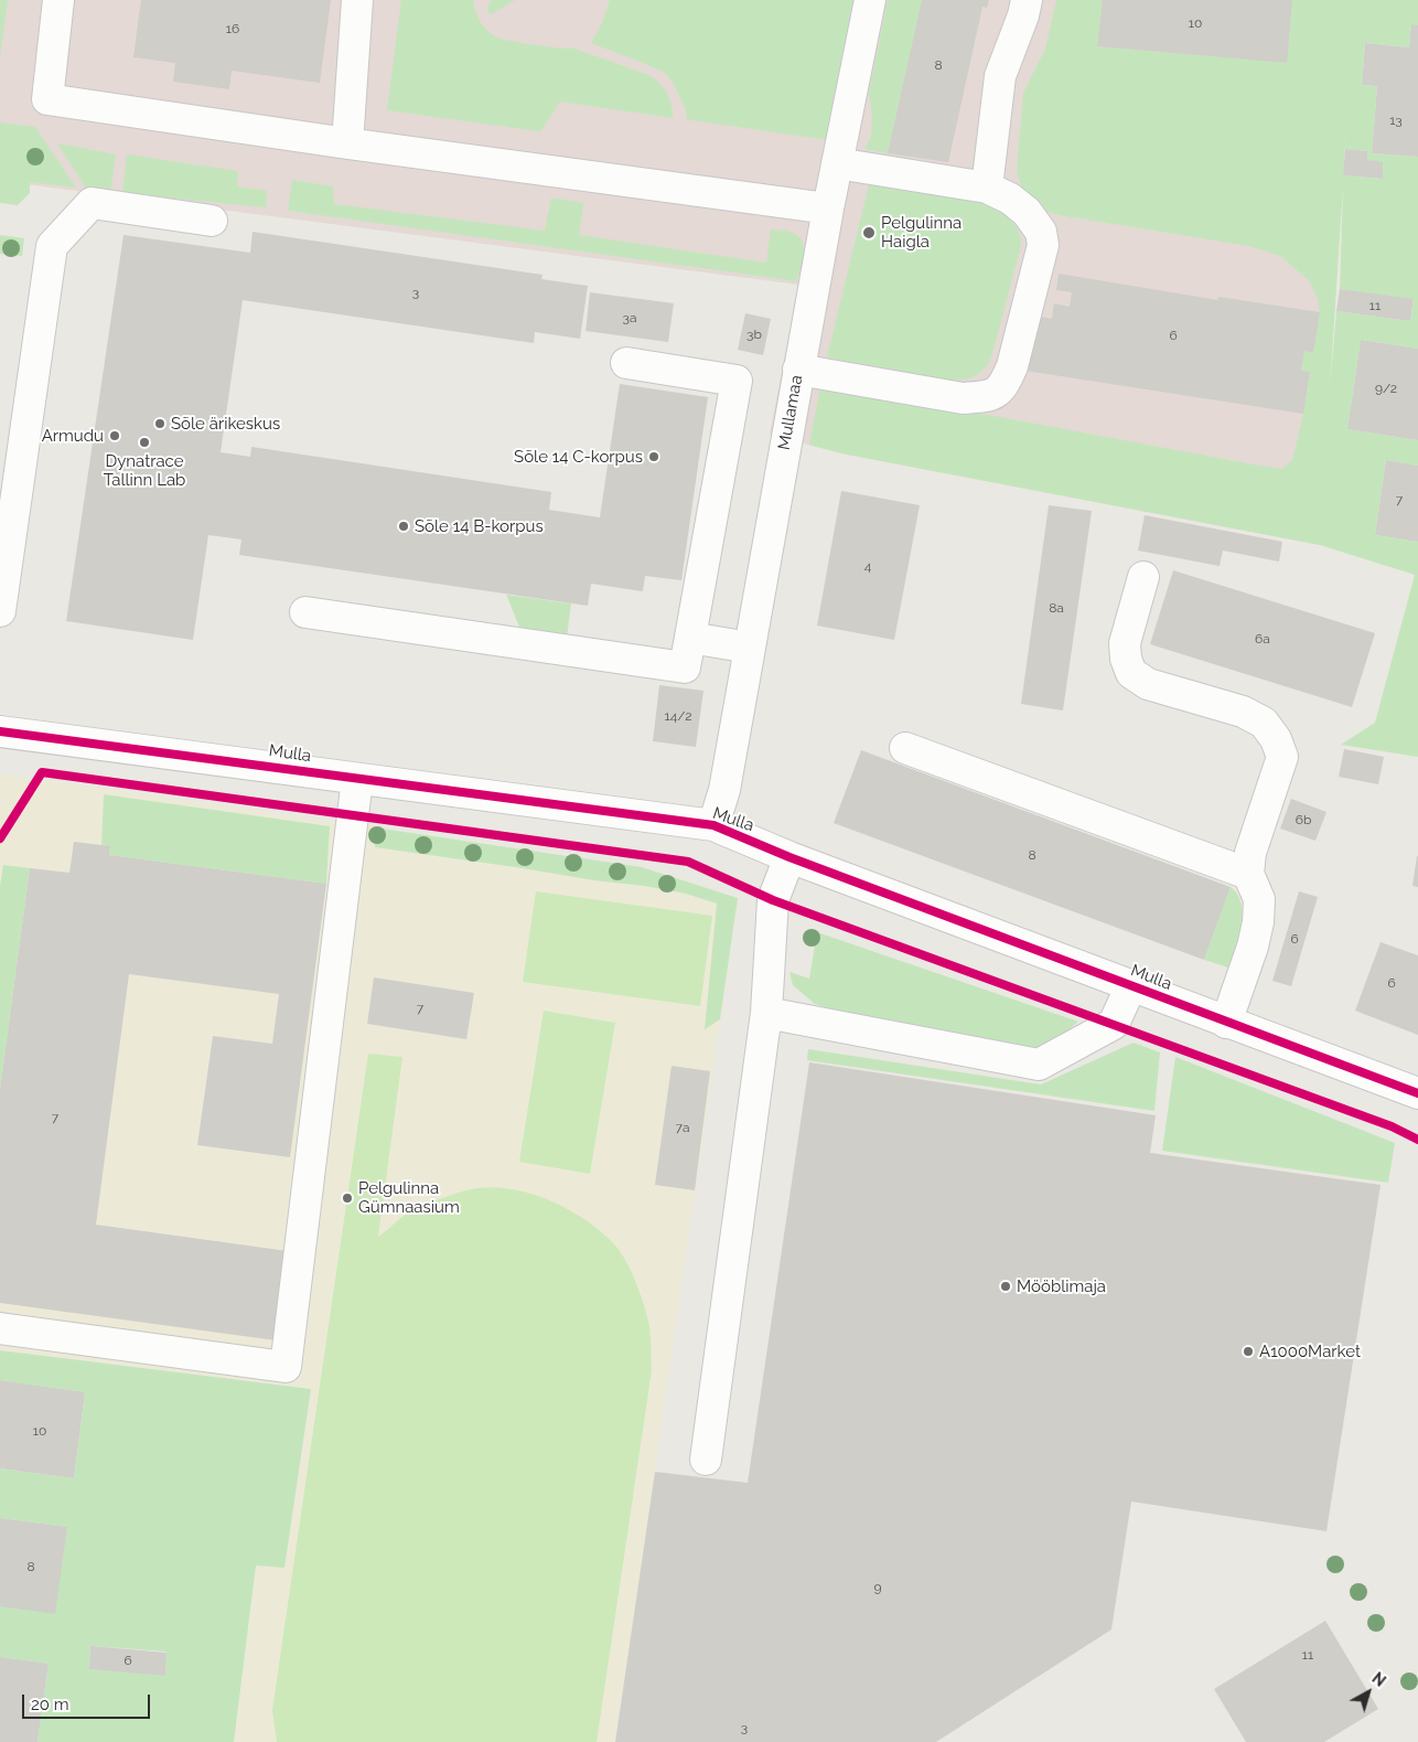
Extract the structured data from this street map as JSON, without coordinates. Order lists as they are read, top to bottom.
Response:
{
  "streets": {
    "street": ["Mullamaa", "Mulla"]
  },
  "crossings": [
    ["Mullamaa", "Mulla"]
  ],
  "places": [
    "Pelgulinna Haigla",
    "Sõle ärikeskus",
    "Armudu",
    "Dynatrace Tallinn Lab",
    "Sõle 14 C-korpus",
    "Sõle 14 B-korpus",
    "Pelgulinna Gümnaasium",
    "Mööblimaja",
    "A1000Market"
  ],
  "house_numbers": [
    "10",
    "16",
    "8",
    "13",
    "3",
    "11",
    "3a",
    "3b",
    "6",
    "9/2",
    "7",
    "4",
    "8a",
    "6a",
    "14/2",
    "6b",
    "8",
    "6",
    "6",
    "7",
    "7",
    "7a",
    "10",
    "8",
    "9",
    "11",
    "6",
    "3"
  ],
  "scale_bar": "20 m",
  "north": "top right"
}
